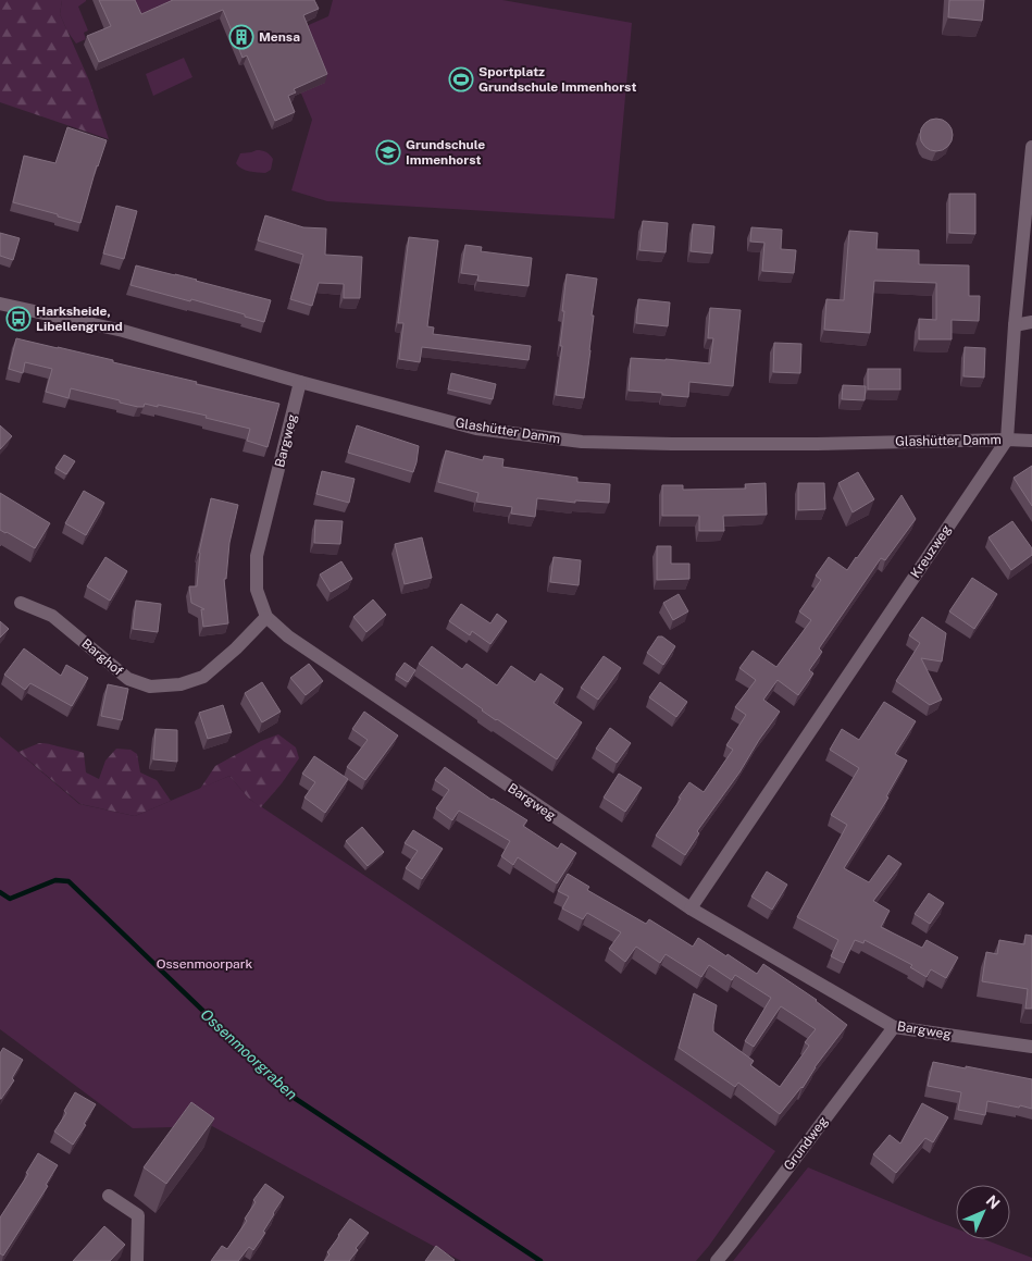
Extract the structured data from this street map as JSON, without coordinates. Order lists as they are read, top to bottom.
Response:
{
  "streets": {
    "street": [
      "Glashütter Damm",
      "Bargweg",
      "Kreuzweg",
      "Barghof",
      "Grundweg"
    ]
  },
  "crossings": [
    ["Glashütter Damm", "Bargweg"],
    ["Glashütter Damm", "Kreuzweg"],
    ["Bargweg", "Kreuzweg"],
    ["Bargweg", "Barghof"],
    ["Bargweg", "Grundweg"]
  ],
  "water": ["Ossenmoorgraben"],
  "parks": ["Ossenmoorpark"],
  "places": {
    "building": ["Mensa"],
    "sports": ["Sportplatz Grundschule Immenhorst"],
    "school or university": ["Grundschule Immenhorst"],
    "bus stop": ["Harksheide, Libellengrund"]
  },
  "north": "top right"
}
